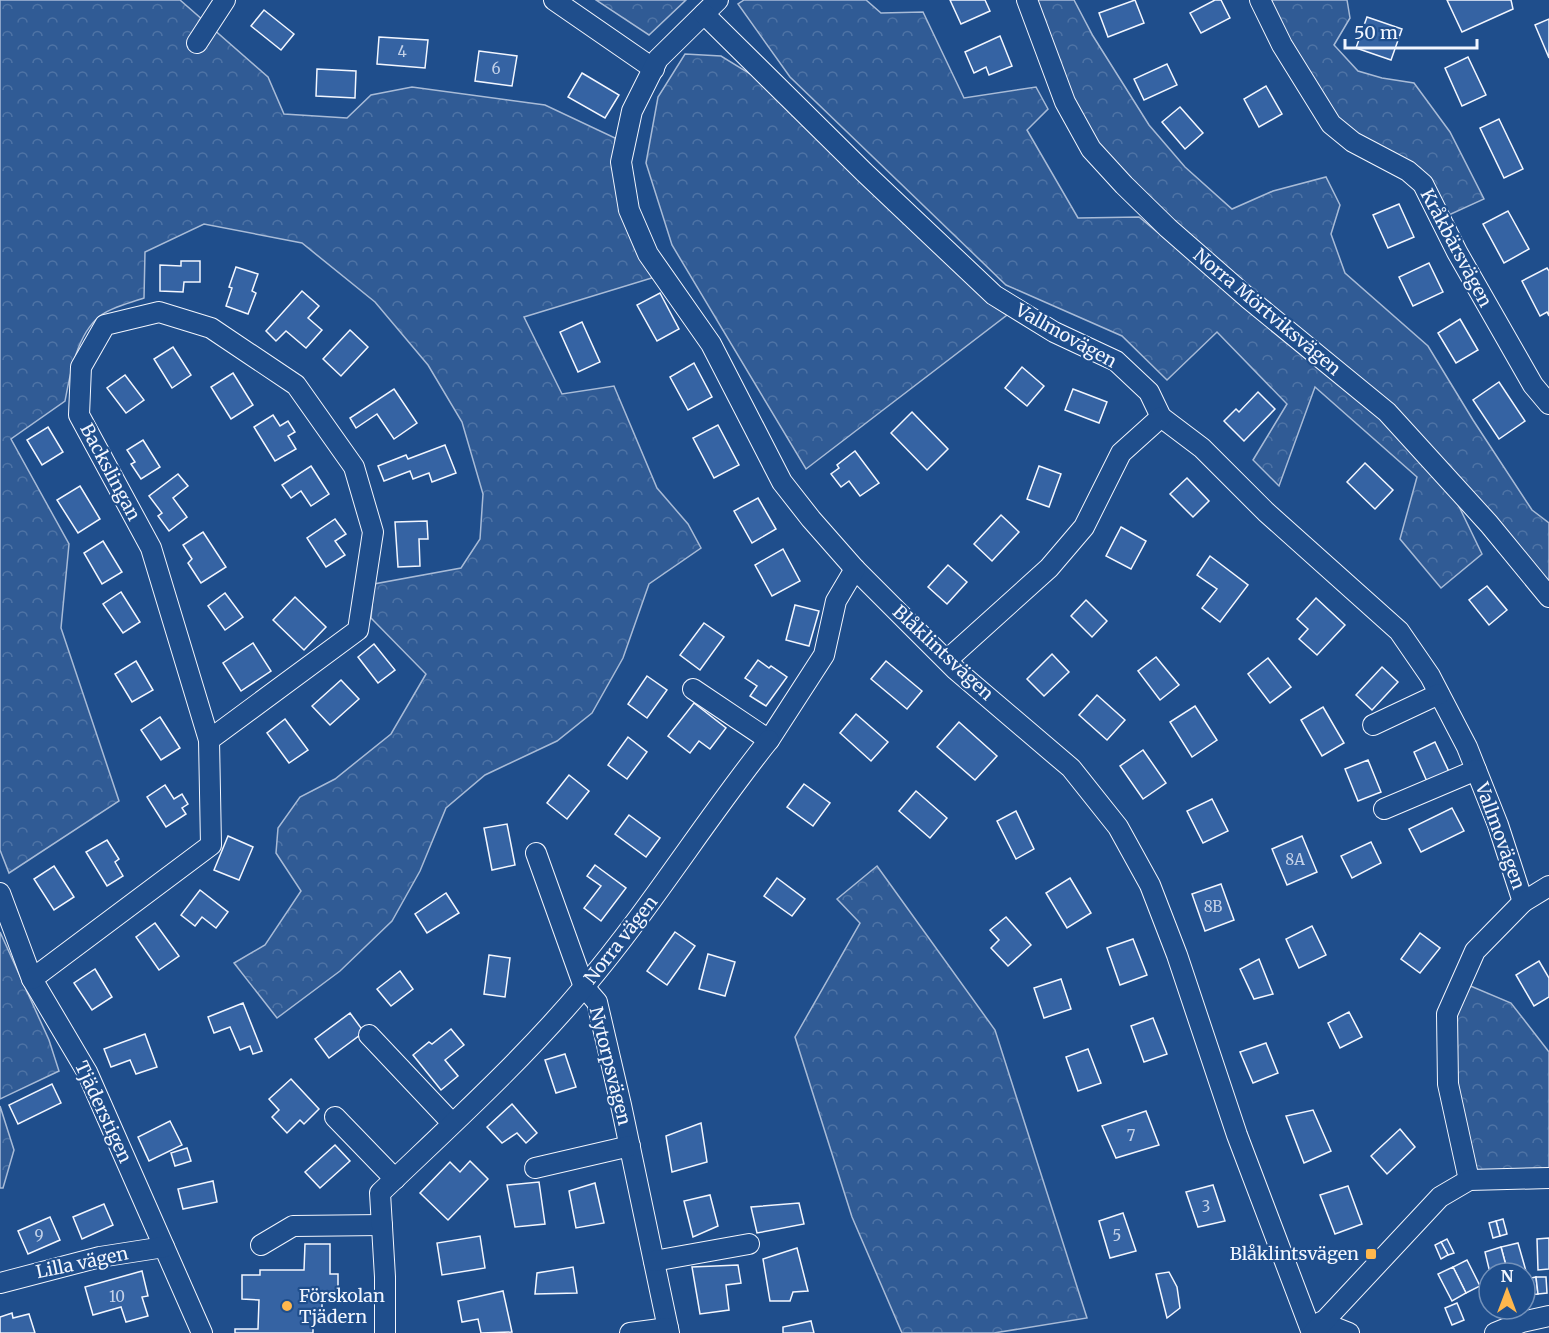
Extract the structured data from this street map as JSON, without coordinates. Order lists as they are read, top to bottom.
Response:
{
  "streets": {
    "street": [
      "Kråkbärsvägen",
      "Norra Mörtviksvägen",
      "Vallmovägen",
      "Backslingan",
      "Blåklintsvägen",
      "Norra vägen",
      "Nytorpsvägen",
      "Tjäderstigen",
      "Lilla vägen"
    ]
  },
  "crossings": [
    ["Vallmovägen", "Blåklintsvägen"],
    ["Backslingan", "Tjäderstigen"],
    ["Blåklintsvägen", "Norra vägen"],
    ["Norra vägen", "Nytorpsvägen"],
    ["Tjäderstigen", "Lilla vägen"]
  ],
  "places": {
    "transit": ["Blåklintsvägen"],
    "other": ["Förskolan Tjädern"]
  },
  "house_numbers": [
    "4",
    "6",
    "8A",
    "8B",
    "7",
    "3",
    "9",
    "5",
    "10"
  ],
  "scale_bar": "50 m",
  "north": "top"
}
